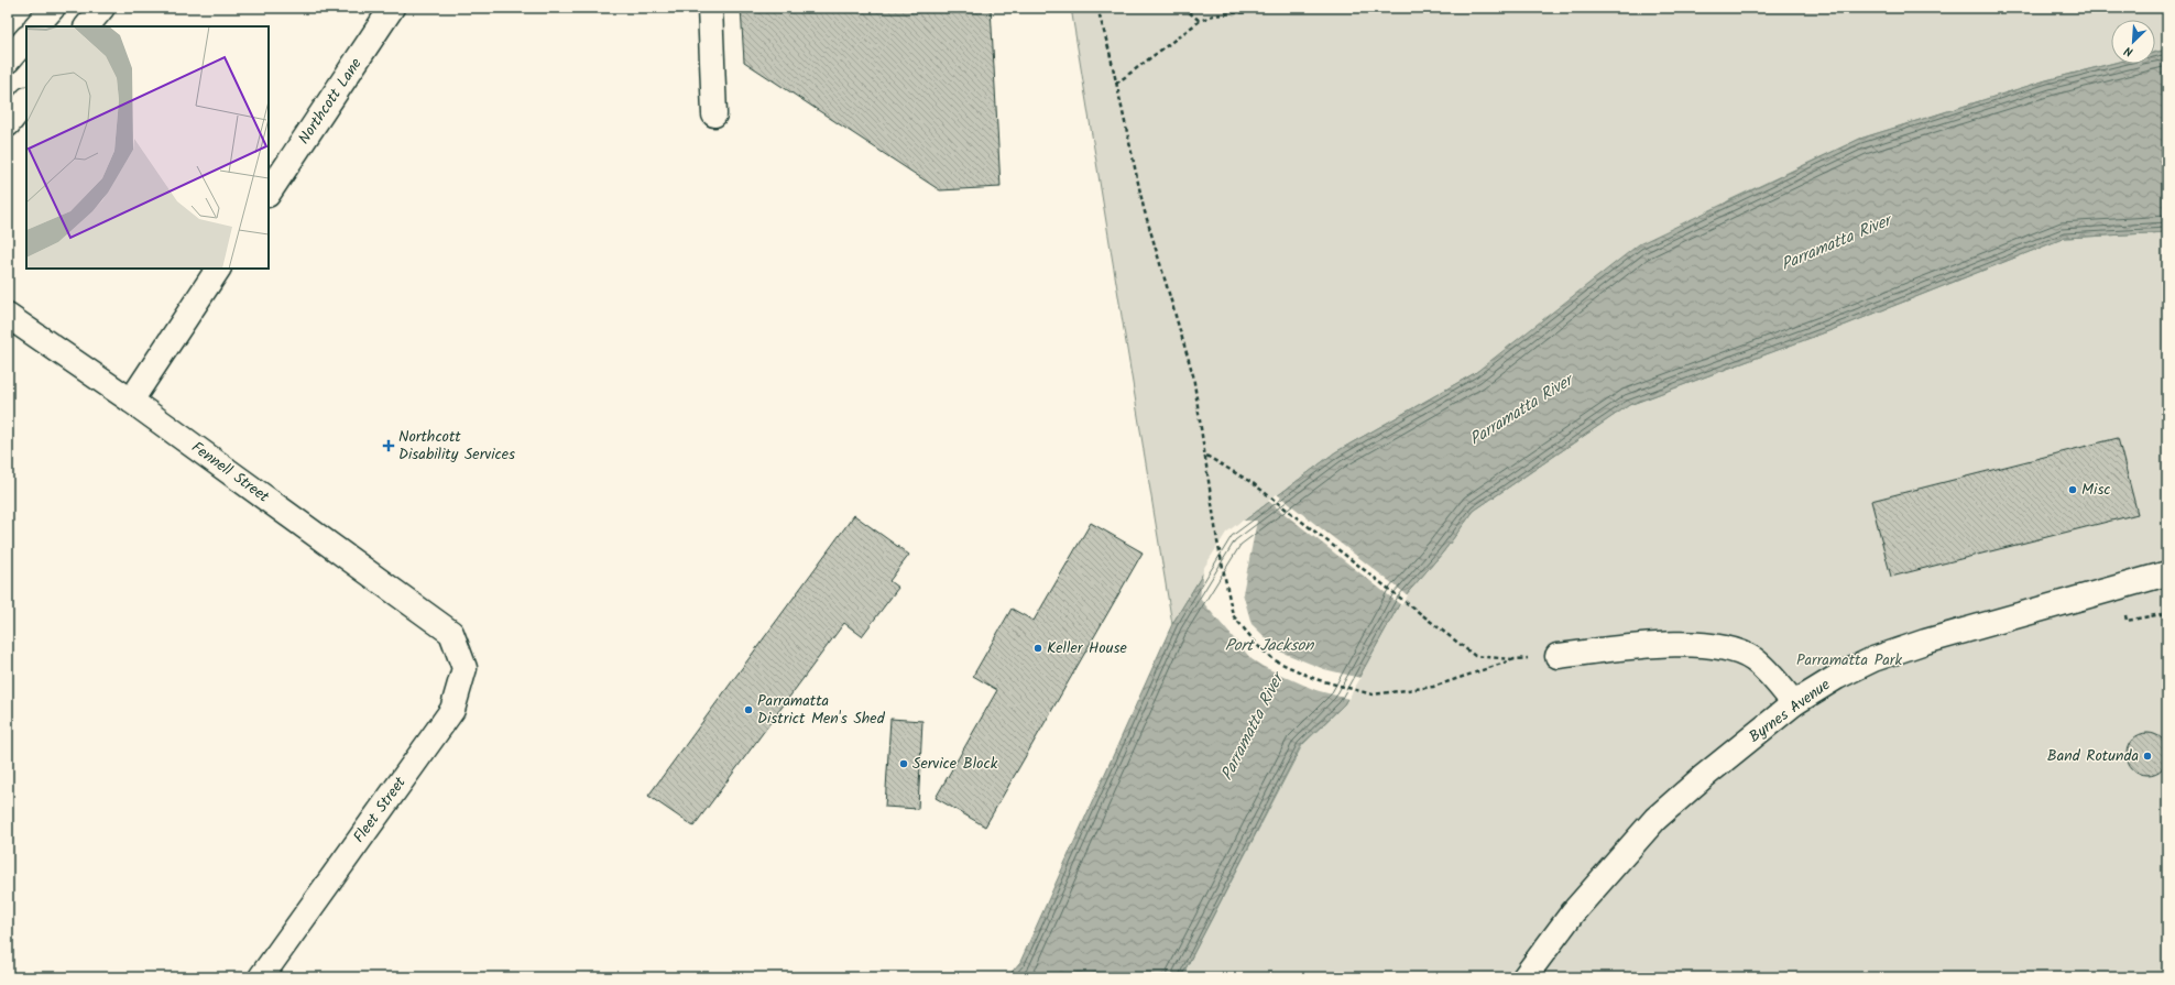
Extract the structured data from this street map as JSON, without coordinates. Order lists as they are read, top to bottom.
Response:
{
  "streets": {
    "street": [
      "Northcott Lane",
      "Fennell Street",
      "Byrnes Avenue",
      "Fleet Street"
    ]
  },
  "crossings": [
    ["Fennell Street", "Fleet Street"]
  ],
  "water": ["Parramatta River", "Port Jackson"],
  "parks": ["Parramatta Park"],
  "places": {
    "health": ["Northcott Disability Services"],
    "other": [
      "Misc",
      "Keller House",
      "Parramatta District Men's Shed",
      "Band Rotunda",
      "Service Block"
    ]
  },
  "north": "bottom left"
}
